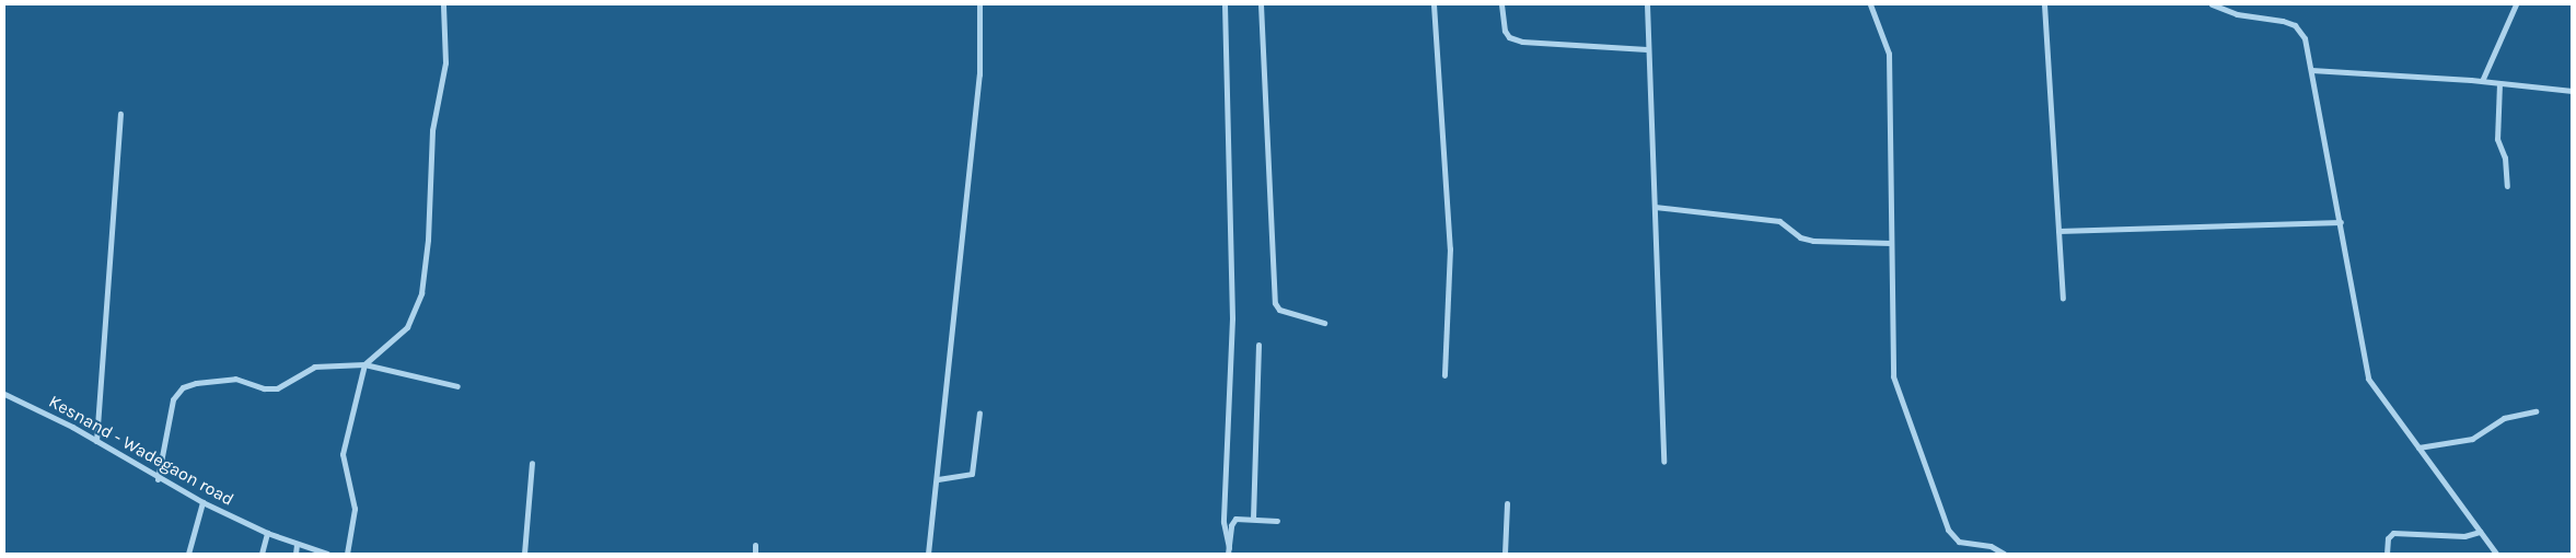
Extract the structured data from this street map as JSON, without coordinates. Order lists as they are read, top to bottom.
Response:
{
  "streets": {
    "street": ["Kesnand - Wadegaon road"]
  }
}
